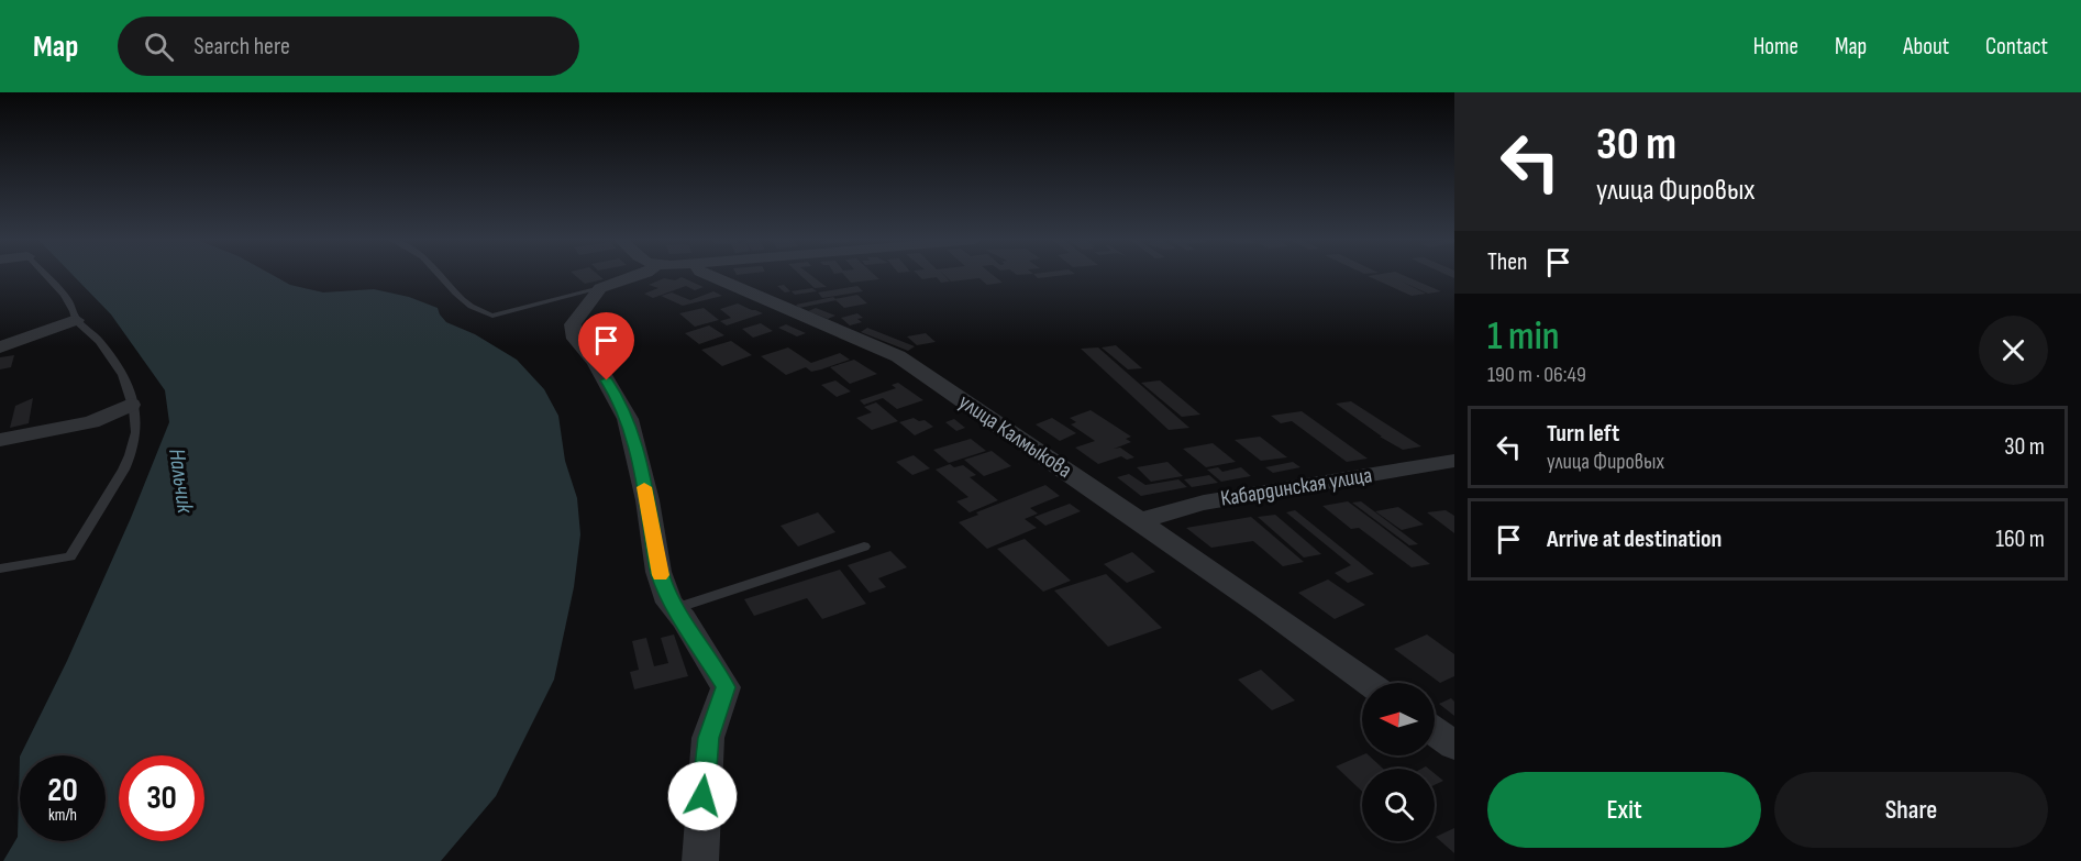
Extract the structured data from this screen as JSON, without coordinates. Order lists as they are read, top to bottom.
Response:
{
  "streets": {
    "street": ["улица Калмыкова", "Кабардинская улица"]
  },
  "crossings": [
    ["улица Калмыкова", "Кабардинская улица"]
  ],
  "water": ["Нальчик"],
  "north": "left",
  "page": {
    "header": "Map",
    "search": "Search here",
    "nav": [
      "Home",
      "Map",
      "About",
      "Contact"
    ],
    "turn": ["30 m", "улица Фировых"],
    "then": "Then",
    "heading": ["1 min", "190 m · 06:49"],
    "list": [
      {
        "name": "Turn left",
        "note": "улица Фировых",
        "value": "30 m"
      },
      {
        "name": "Arrive at destination",
        "value": "160 m"
      }
    ],
    "speed": "20 km/h",
    "limit": "30",
    "buttons": ["Exit", "Share"]
  }
}
